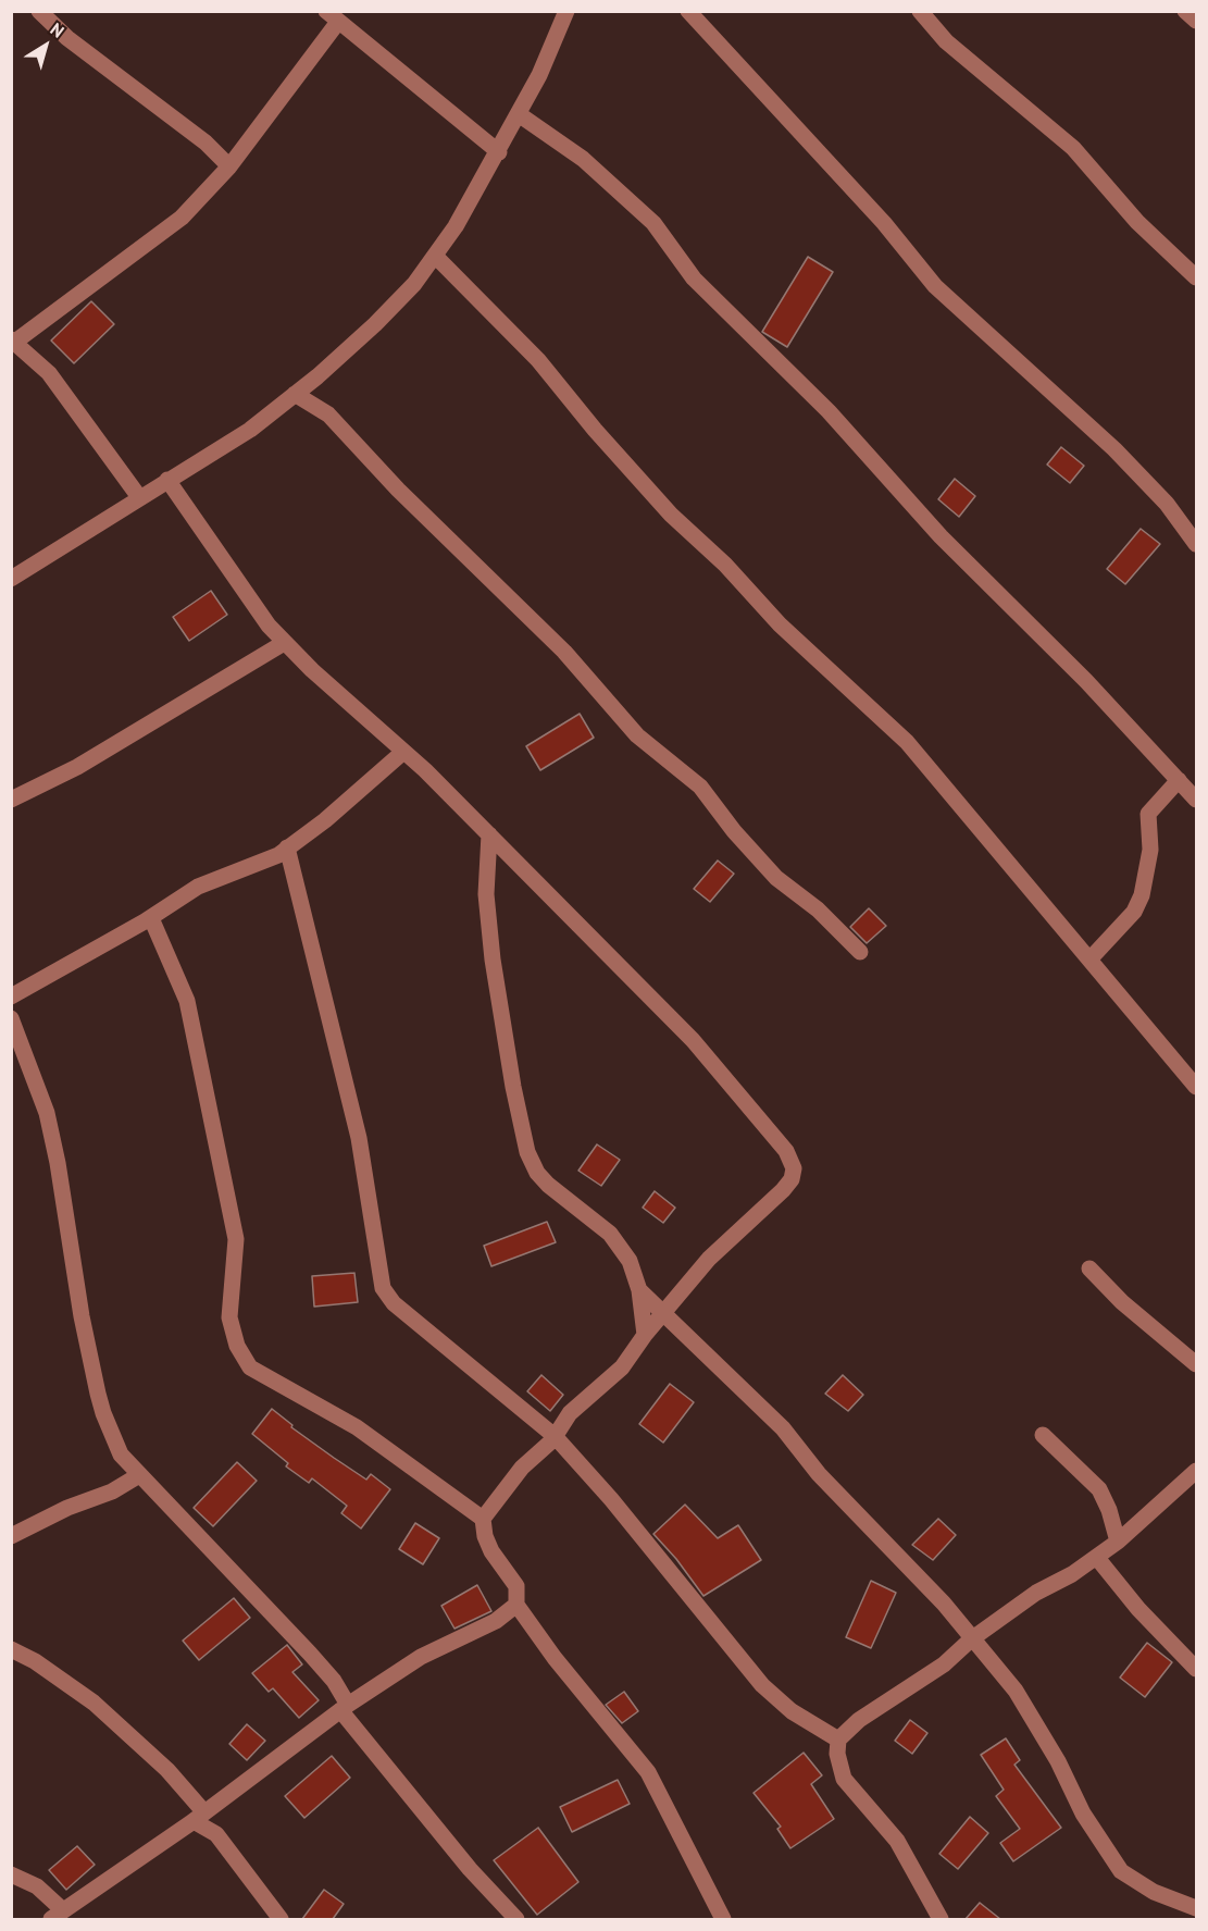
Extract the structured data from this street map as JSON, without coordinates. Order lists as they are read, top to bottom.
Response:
{
  "north": "top right"
}
